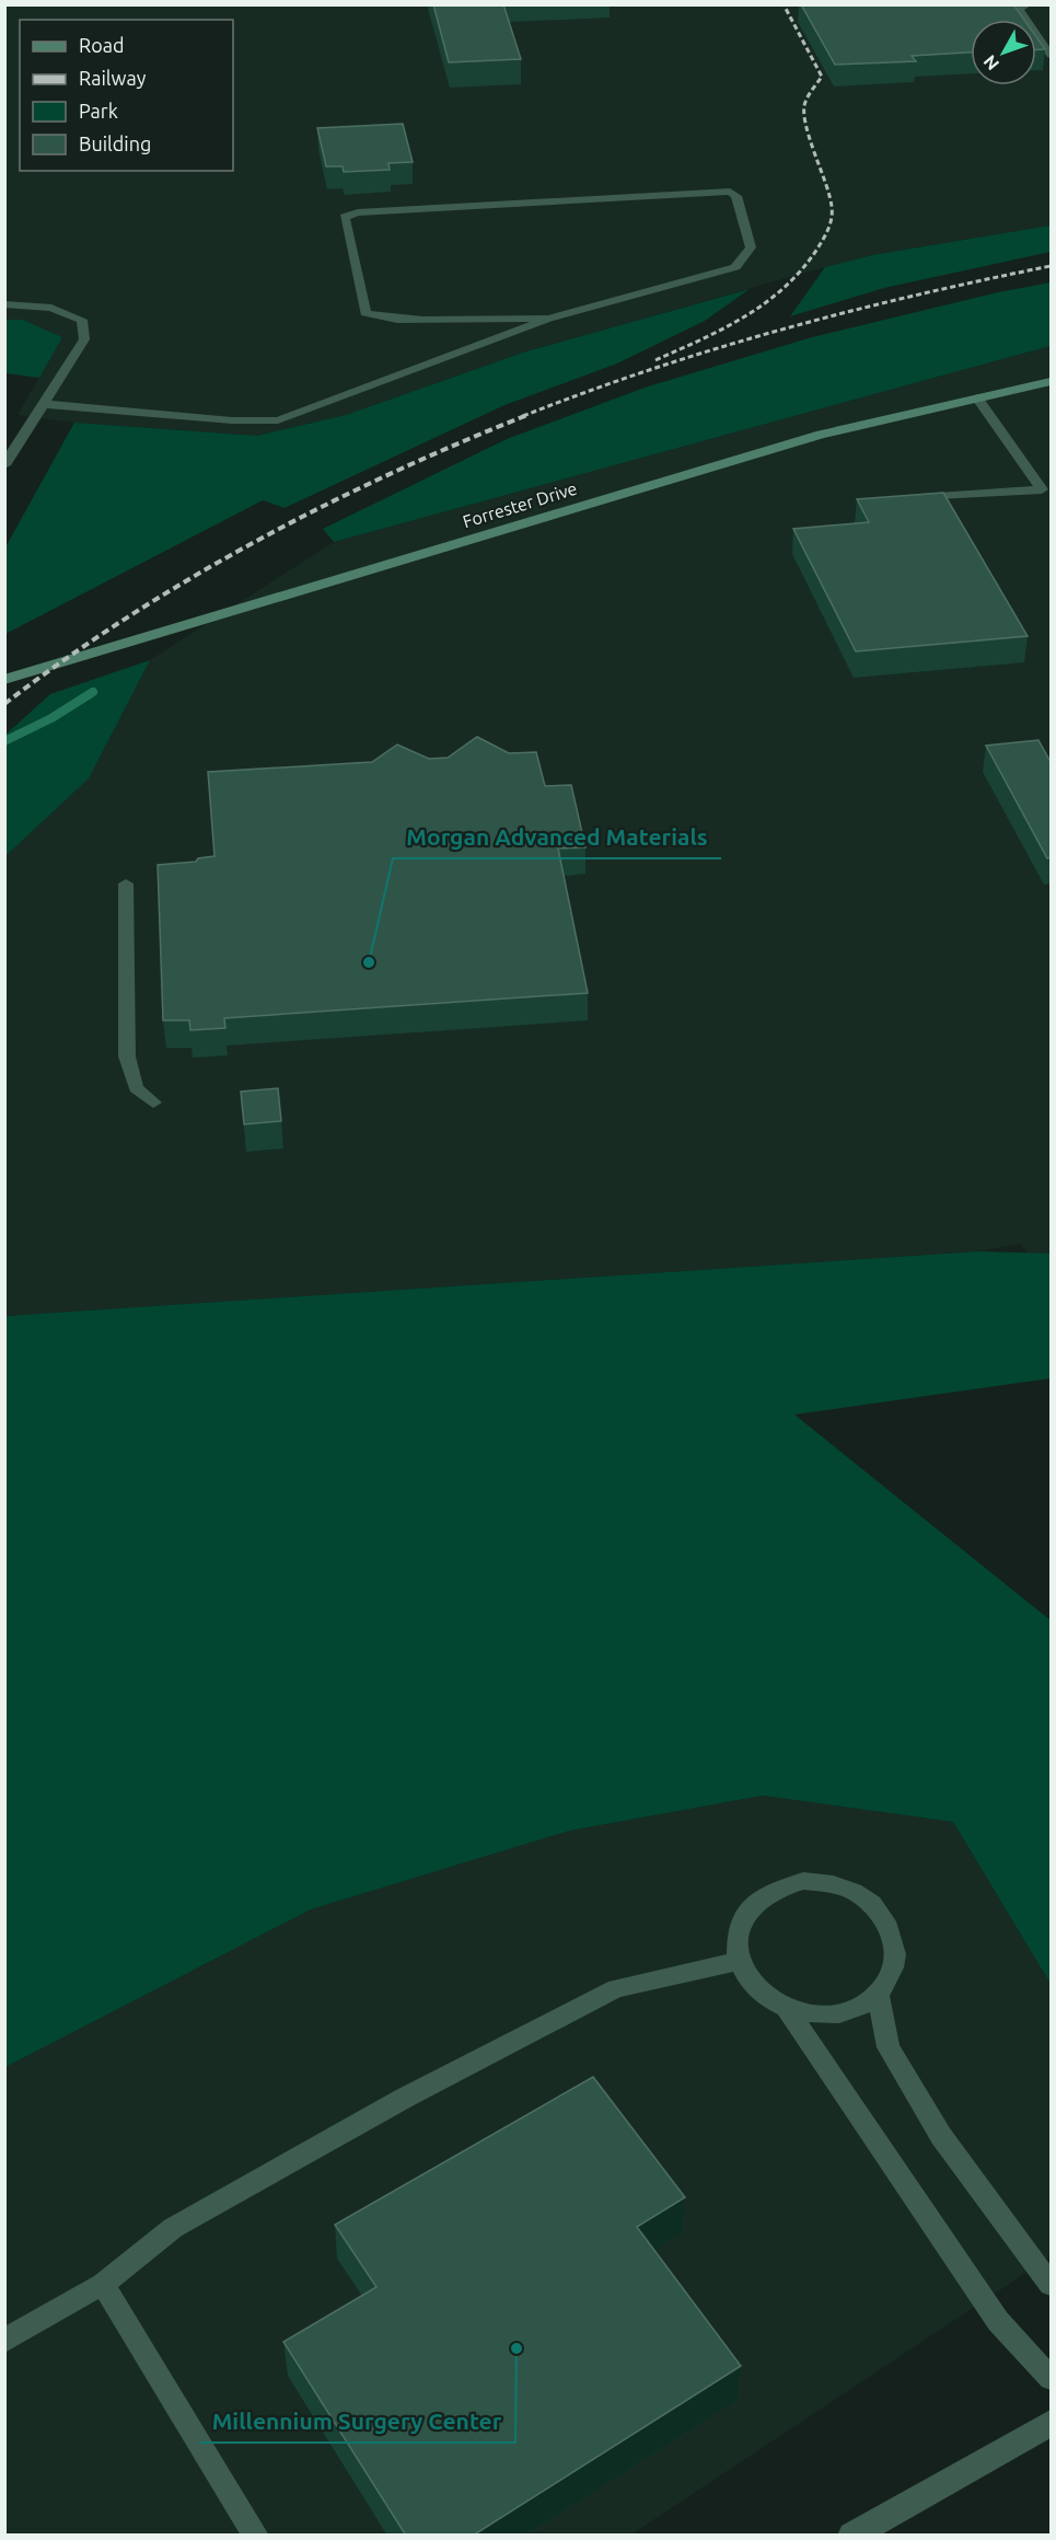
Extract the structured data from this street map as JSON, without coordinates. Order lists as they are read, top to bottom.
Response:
{
  "streets": {
    "street": ["Forrester Drive"]
  },
  "places": ["Morgan Advanced Materials", "Millennium Surgery Center"],
  "legend": [
    "Road",
    "Railway",
    "Park",
    "Building"
  ],
  "north": "bottom left"
}
